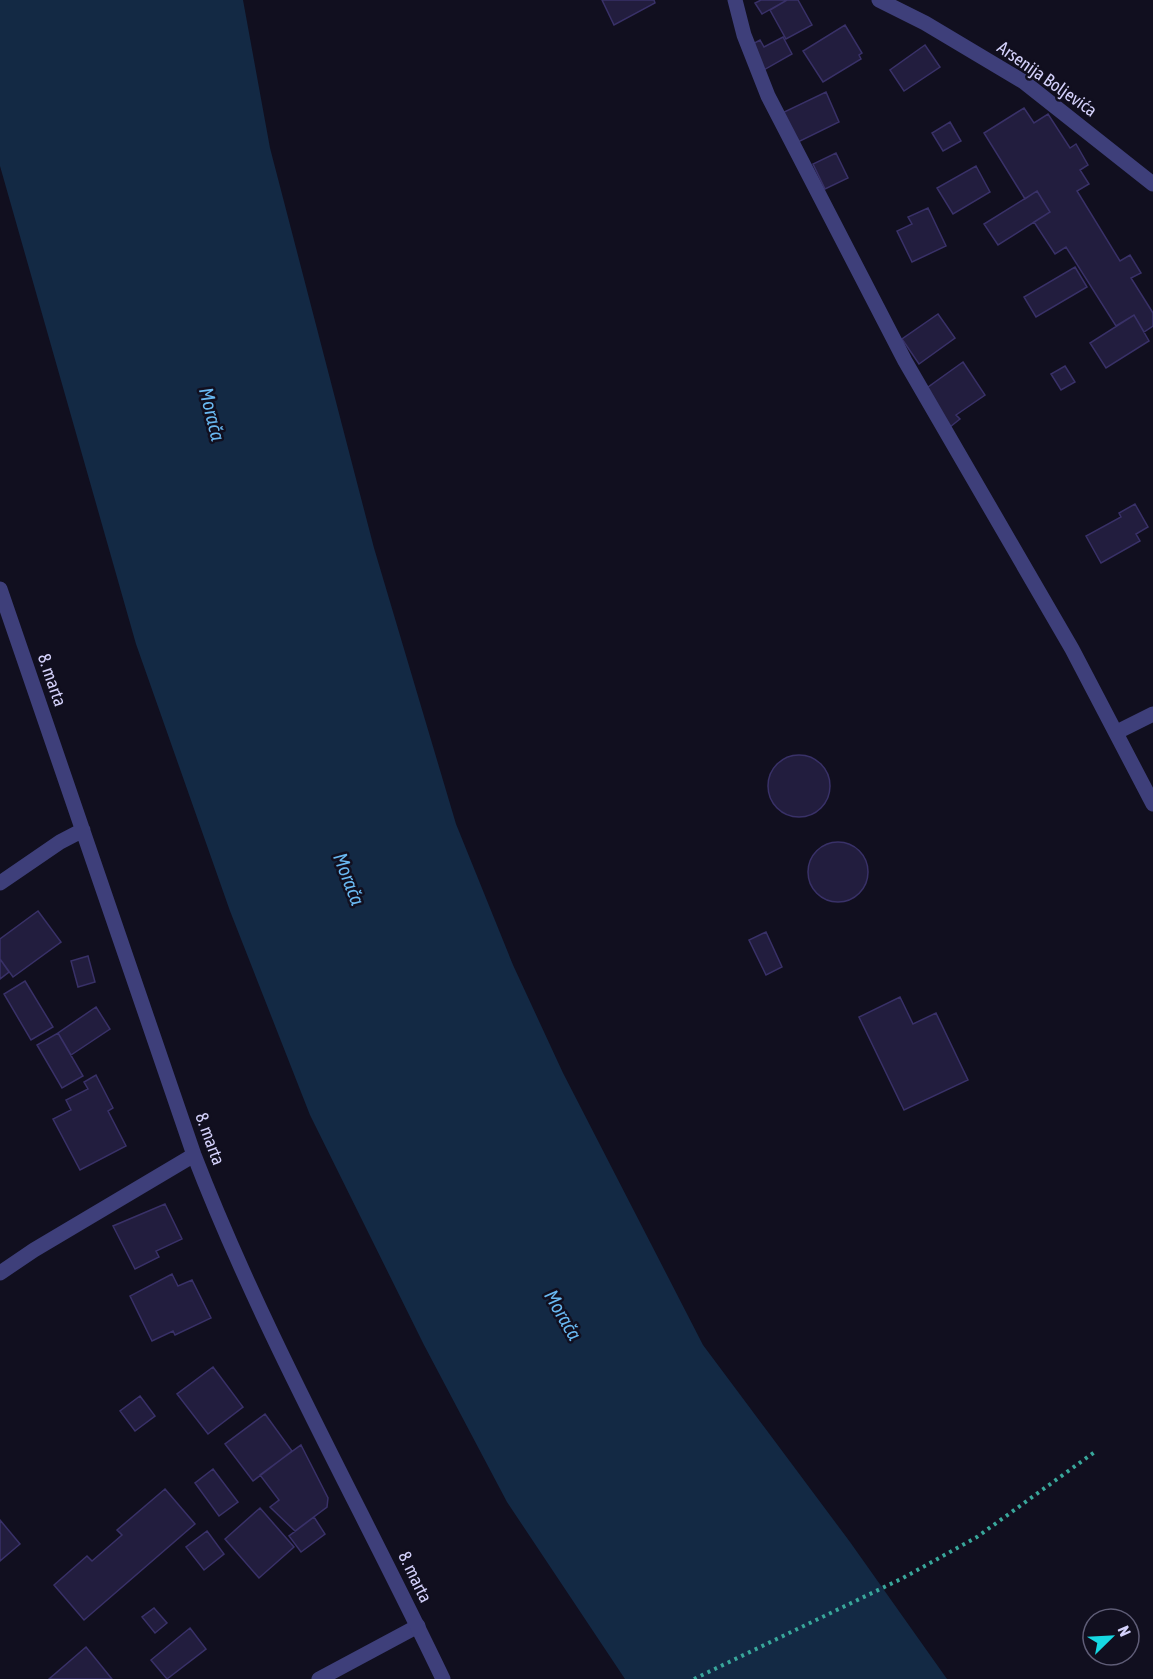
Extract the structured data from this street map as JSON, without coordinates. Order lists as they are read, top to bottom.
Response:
{
  "streets": {
    "street": ["Arsenija Boljevića", "8. marta"]
  },
  "water": ["Morača"],
  "north": "top right"
}
